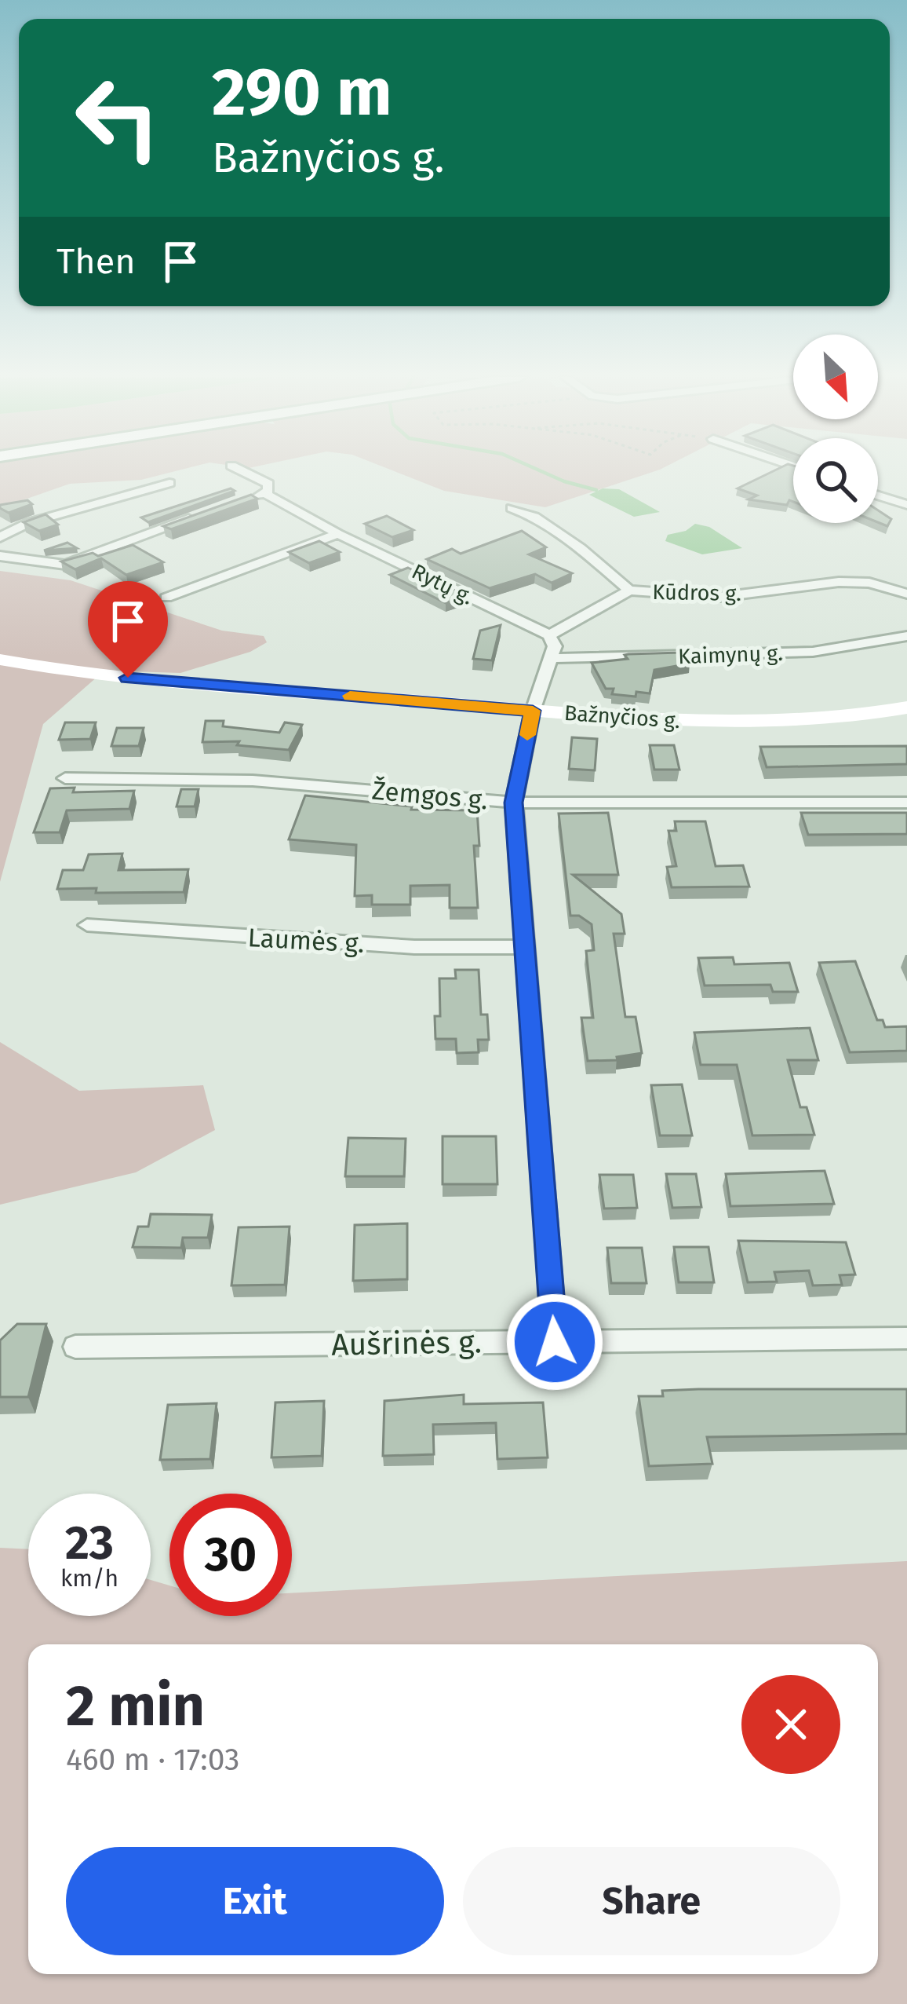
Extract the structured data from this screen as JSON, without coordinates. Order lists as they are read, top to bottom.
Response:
{
  "streets": {
    "main road": ["Bažnyčios g."],
    "street": [
      "Rytų g.",
      "Kūdros g.",
      "Kaimynų g.",
      "Žemgos g.",
      "Laumės g.",
      "Aušrinės g."
    ]
  },
  "north": "bottom right",
  "page": {
    "turn": ["290 m", "Bažnyčios g."],
    "then": "Then",
    "speed": "23 km/h",
    "limit": "30",
    "heading": ["2 min", "460 m · 17:03"],
    "buttons": ["Exit", "Share"]
  }
}
